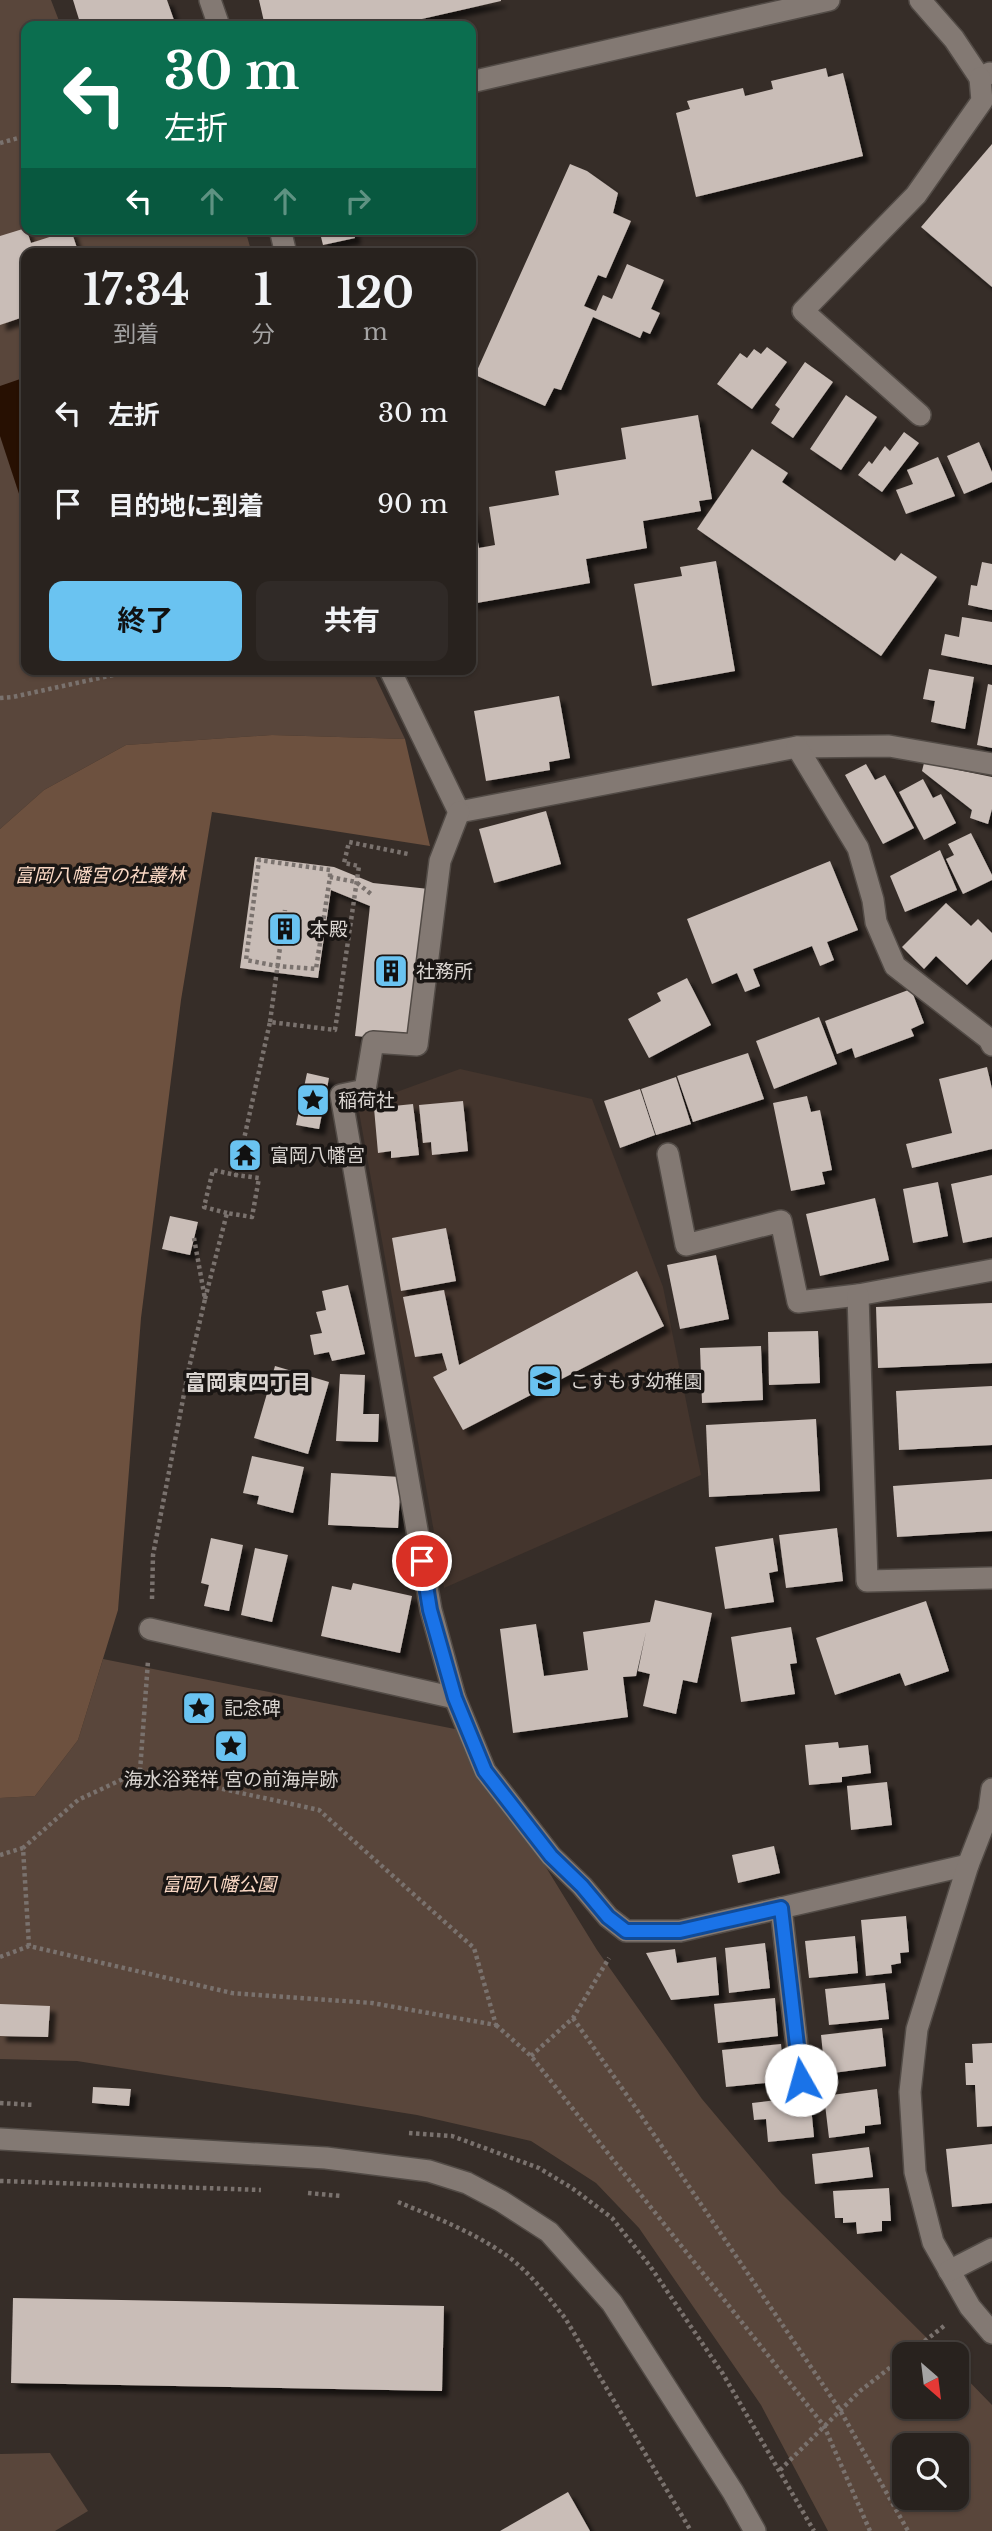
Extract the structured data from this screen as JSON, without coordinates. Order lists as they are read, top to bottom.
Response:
{
  "districts": ["富岡東四丁目"],
  "parks": ["富岡八幡宮の社叢林", "富岡八幡公園"],
  "places": {
    "building": ["本殿", "社務所"],
    "place": ["稲荷社", "記念碑", "海水浴発祥 宮の前海岸跡"],
    "temple": ["富岡八幡宮"],
    "school or university": ["こすもす幼稚園"]
  },
  "north": "bottom right",
  "page": {
    "turn": ["30 m", "左折"],
    "eta": [
      "17:34",
      "到着",
      "1",
      "分",
      "120",
      "m"
    ],
    "list": [
      {
        "name": "左折",
        "value": "30 m"
      },
      {
        "name": "目的地に到着",
        "value": "90 m"
      }
    ],
    "buttons": ["終了", "共有"]
  }
}
